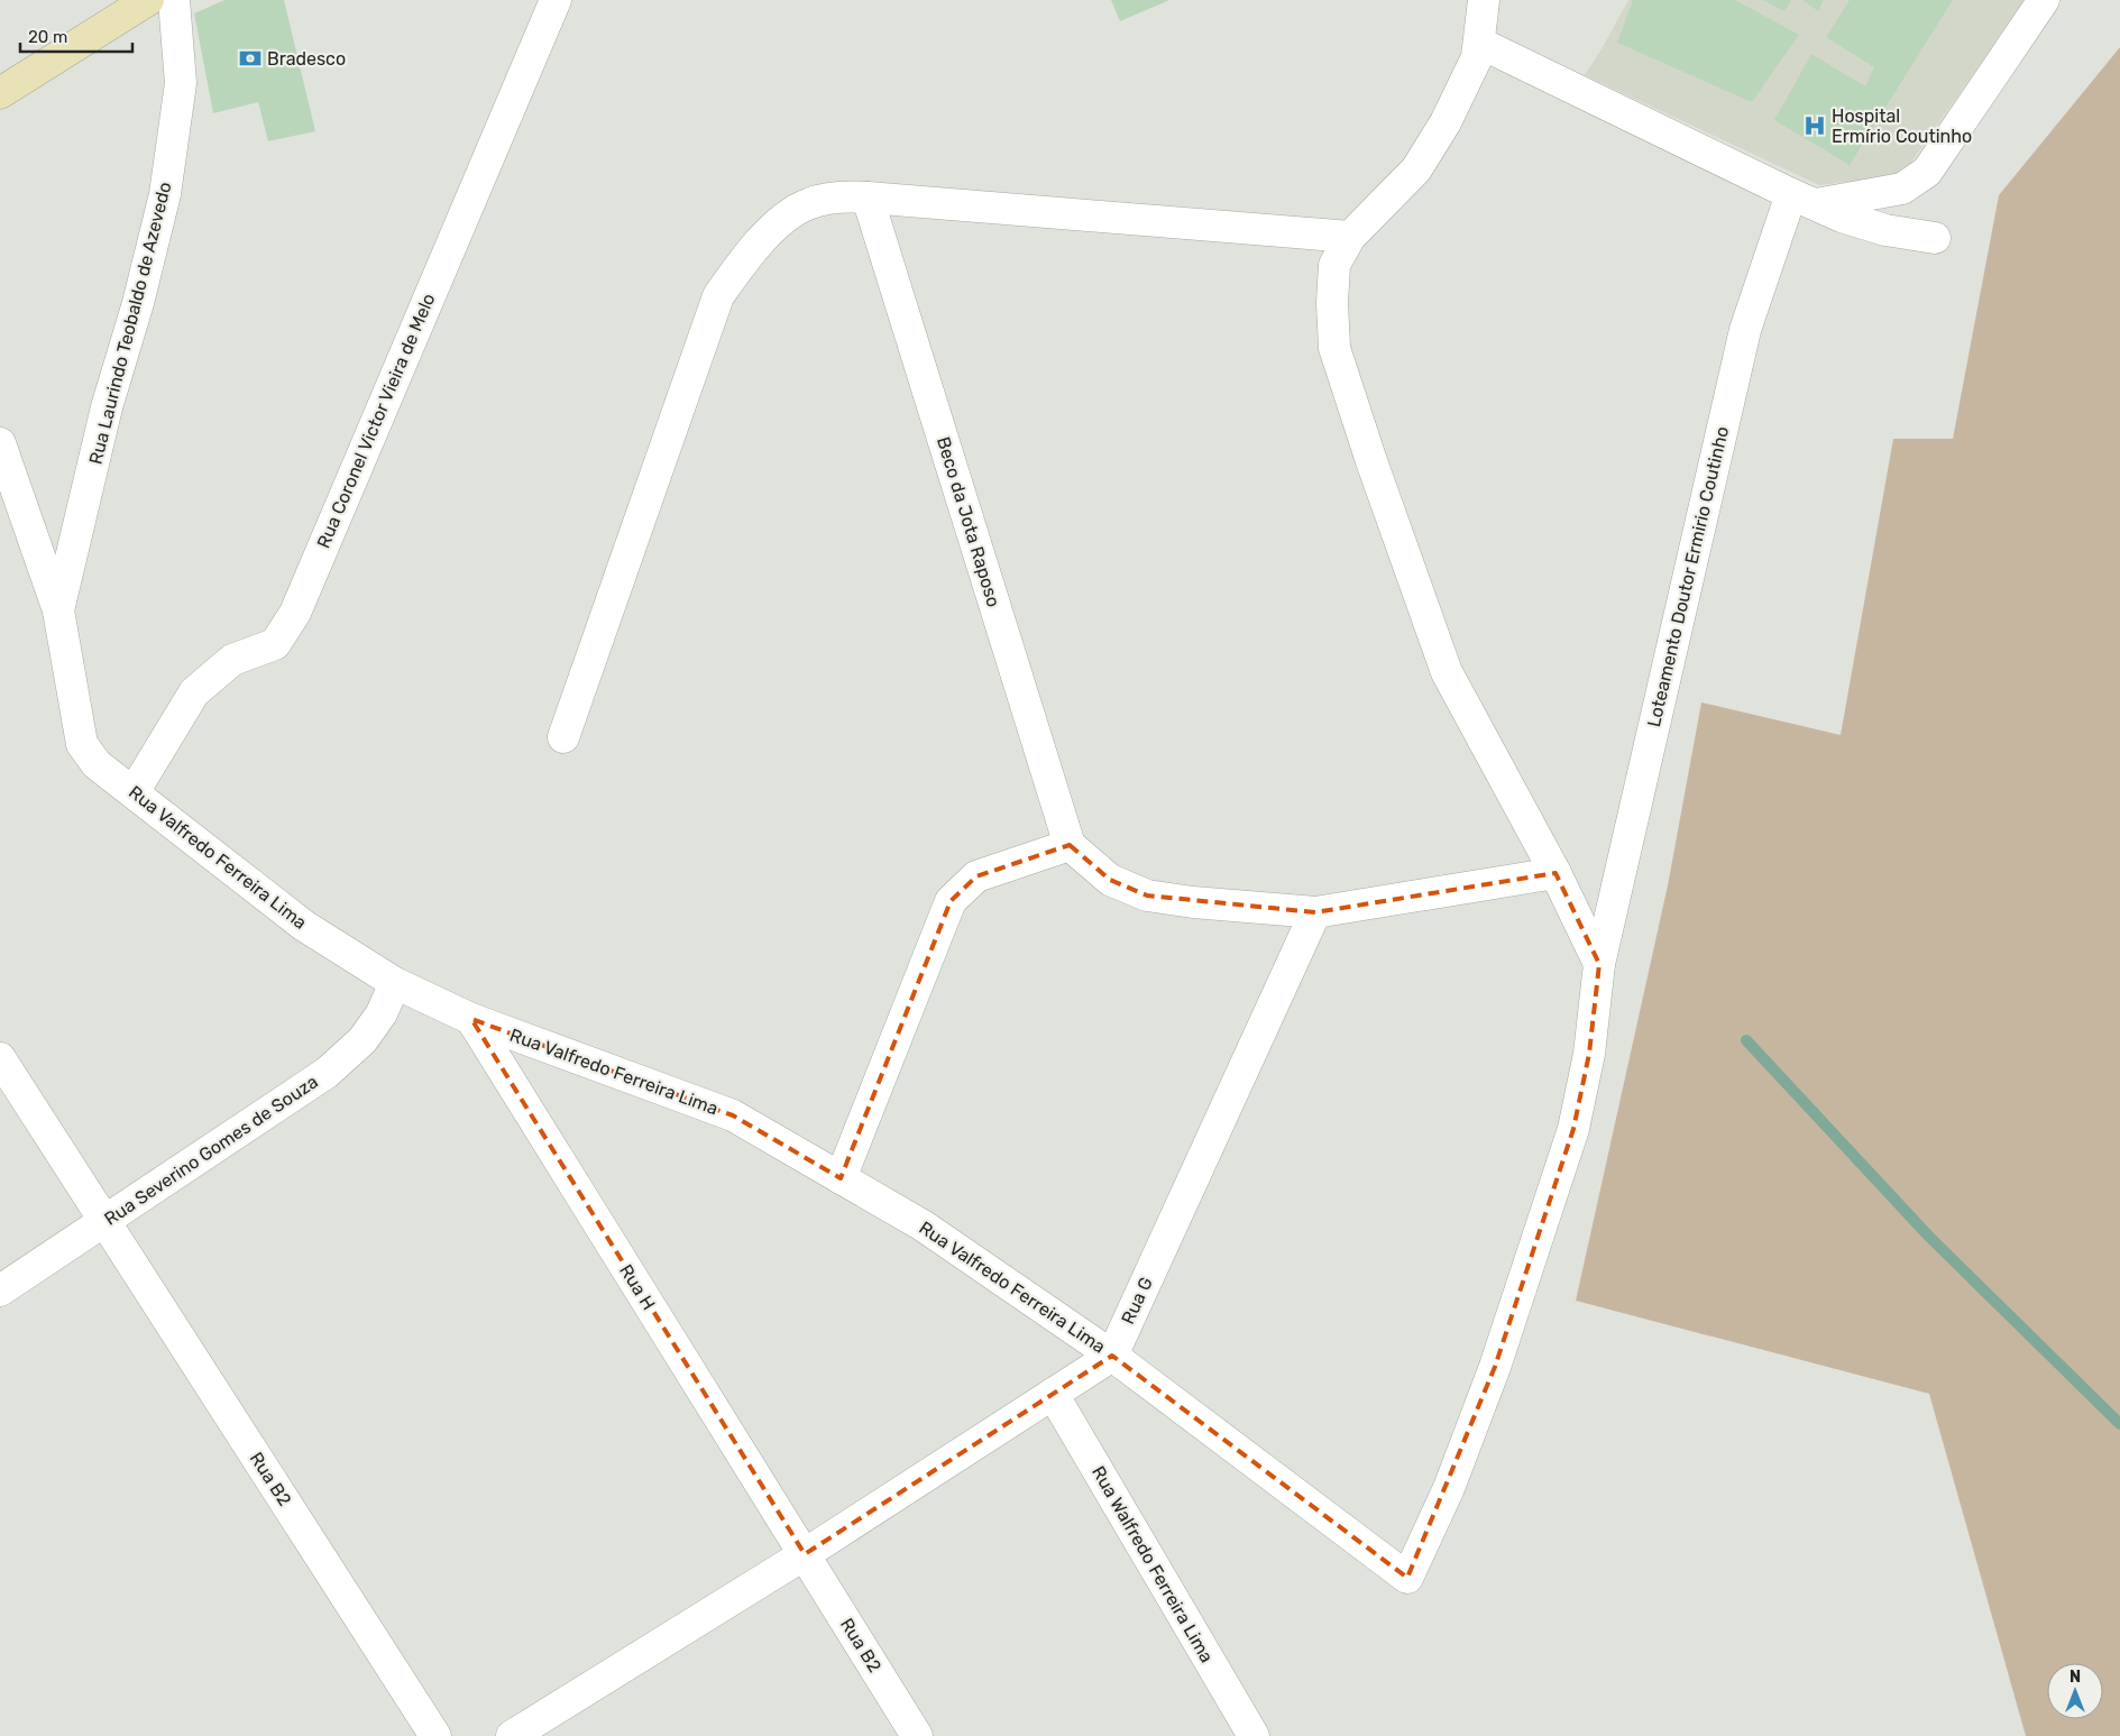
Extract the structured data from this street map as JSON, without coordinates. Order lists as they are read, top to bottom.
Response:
{
  "streets": {
    "street": [
      "Rua Laurindo Teobaldo de Azevedo",
      "Rua Coronel Victor Vieira de Melo",
      "Beco da Jota Raposo",
      "Loteamento Doutor Ermirio Coutinho",
      "Rua Valfredo Ferreira Lima",
      "Rua Severino Gomes de Souza",
      "Rua H",
      "Rua G",
      "Rua B2",
      "Rua Walfredo Ferreira Lima"
    ]
  },
  "crossings": [
    ["Rua Laurindo Teobaldo de Azevedo", "Rua Valfredo Ferreira Lima"],
    ["Rua Coronel Victor Vieira de Melo", "Rua Valfredo Ferreira Lima"],
    ["Loteamento Doutor Ermirio Coutinho", "Rua Valfredo Ferreira Lima"],
    ["Rua Valfredo Ferreira Lima", "Rua Severino Gomes de Souza"],
    ["Rua Valfredo Ferreira Lima", "Rua H"],
    ["Rua Valfredo Ferreira Lima", "Rua G"],
    ["Rua Severino Gomes de Souza", "Rua B2"],
    ["Rua H", "Rua B2"]
  ],
  "places": {
    "bank": ["Bradesco"],
    "hospital": ["Hospital Ermírio Coutinho"]
  },
  "scale_bar": "20 m",
  "north": "top"
}
